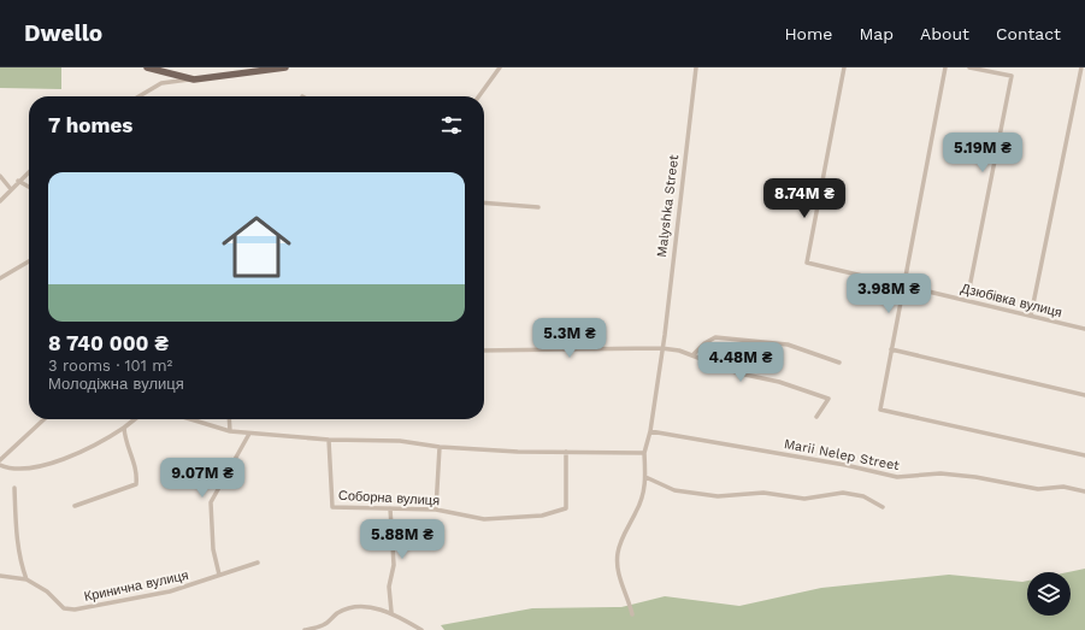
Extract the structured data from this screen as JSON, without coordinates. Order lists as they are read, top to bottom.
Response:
{
  "streets": {
    "street": [
      "Malyshka Street",
      "Дзюбівка вулиця",
      "Marii Nelep Street",
      "Соборна вулиця",
      "Кринична вулиця"
    ]
  },
  "page": {
    "header": "Dwello",
    "nav": [
      "Home",
      "Map",
      "About",
      "Contact"
    ],
    "heading": "7 homes",
    "price": [
      "5.19M ₴",
      "8.74M ₴",
      "3.98M ₴",
      "5.3M ₴",
      "4.48M ₴",
      "9.07M ₴",
      "5.88M ₴"
    ],
    "list": [
      {
        "name": "8 740 000 ₴",
        "note": "3 rooms · 101 m² · Молодіжна вулиця"
      }
    ]
  }
}
